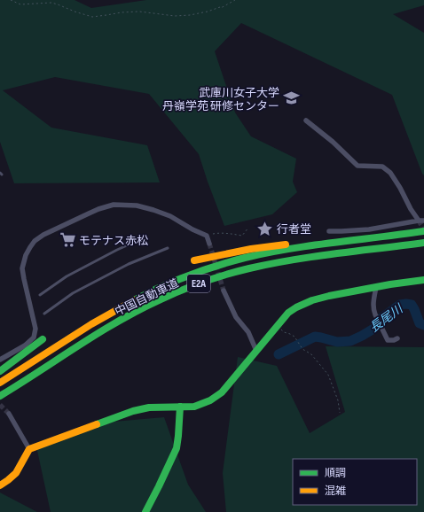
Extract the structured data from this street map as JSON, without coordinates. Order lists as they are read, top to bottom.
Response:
{
  "streets": {
    "main road": ["E2A", "中国自動車道"]
  },
  "water": ["長尾川"],
  "places": {
    "school or university": ["武庫川女子大学 丹嶺学苑 研修センター"],
    "place": ["行者堂"],
    "supermarket": ["モテナス赤松"]
  },
  "legend": ["順調", "混雑"]
}
